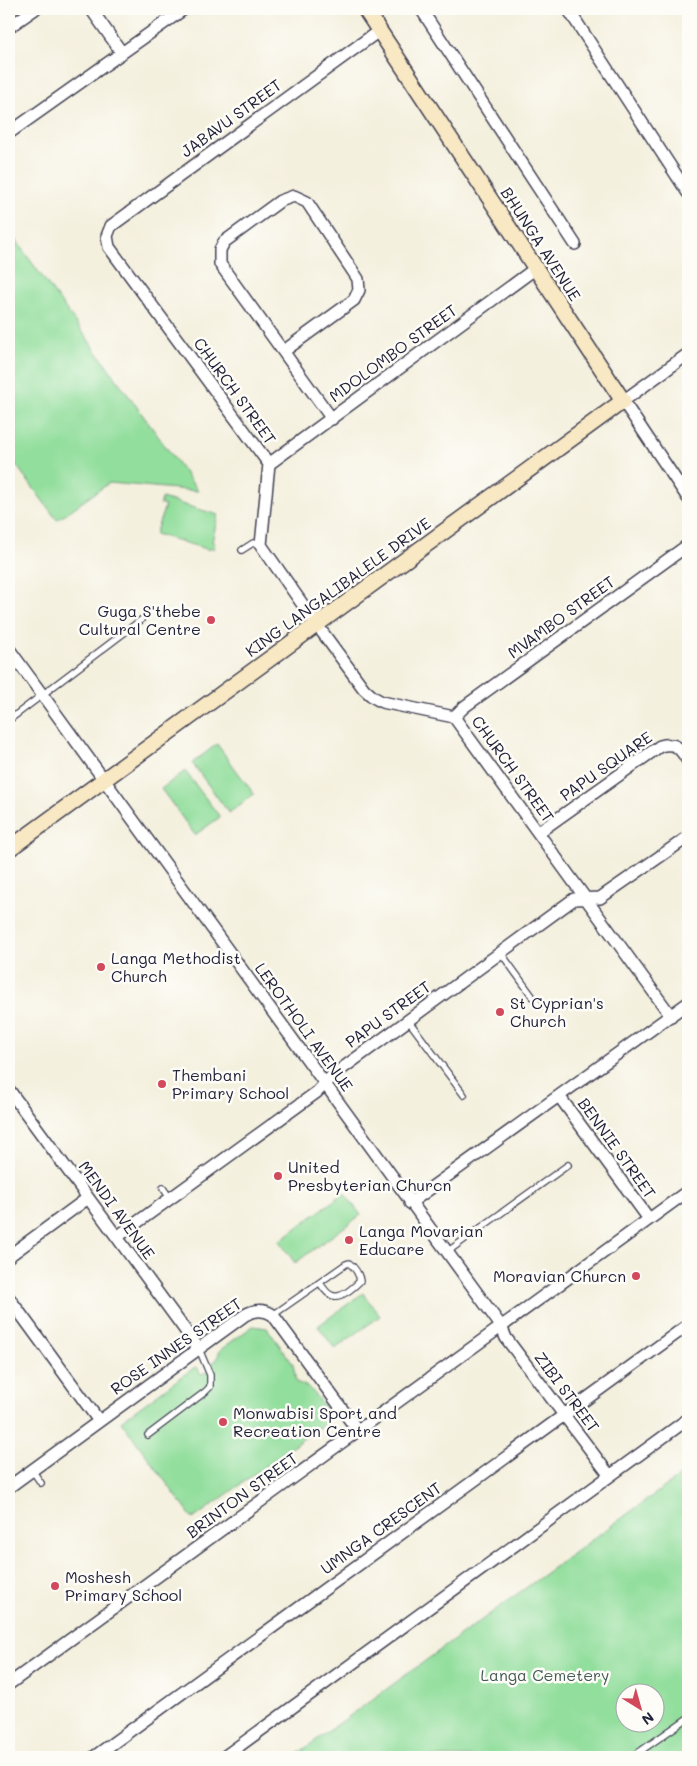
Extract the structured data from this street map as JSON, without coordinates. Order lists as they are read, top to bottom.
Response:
{
  "streets": {
    "street": [
      "JABAVU STREET",
      "BHUNGA AVENUE",
      "MDOLOMBO STREET",
      "CHURCH STREET",
      "KING LANGALIBALELE DRIVE",
      "MVAMBO STREET",
      "PAPU SQUARE",
      "PAPU STREET",
      "LEROTHOLI AVENUE",
      "BENNIE STREET",
      "MENDI AVENUE",
      "ROSE INNES STREET",
      "ZIBI STREET",
      "BRINTON STREET",
      "UMNGA CRESCENT"
    ]
  },
  "crossings": [
    ["JABAVU STREET", "BHUNGA AVENUE"],
    ["JABAVU STREET", "CHURCH STREET"],
    ["BHUNGA AVENUE", "MDOLOMBO STREET"],
    ["BHUNGA AVENUE", "KING LANGALIBALELE DRIVE"],
    ["MDOLOMBO STREET", "CHURCH STREET"],
    ["CHURCH STREET", "KING LANGALIBALELE DRIVE"],
    ["CHURCH STREET", "MVAMBO STREET"],
    ["CHURCH STREET", "PAPU SQUARE"],
    ["CHURCH STREET", "PAPU STREET"],
    ["CHURCH STREET", "BENNIE STREET"],
    ["KING LANGALIBALELE DRIVE", "LEROTHOLI AVENUE"],
    ["PAPU STREET", "LEROTHOLI AVENUE"],
    ["PAPU STREET", "MENDI AVENUE"],
    ["LEROTHOLI AVENUE", "BENNIE STREET"],
    ["LEROTHOLI AVENUE", "ZIBI STREET"],
    ["LEROTHOLI AVENUE", "BRINTON STREET"],
    ["BENNIE STREET", "BRINTON STREET"],
    ["MENDI AVENUE", "ROSE INNES STREET"],
    ["ZIBI STREET", "BRINTON STREET"],
    ["ZIBI STREET", "UMNGA CRESCENT"]
  ],
  "parks": ["Langa Cemetery"],
  "places": [
    "Guga S'thebe Cultural Centre",
    "Langa Methodist Church",
    "St Cyprian's Church",
    "Thembani Primary School",
    "United Presbyterian Churcn",
    "Langa Movarian Educare",
    "Moravian Churcn",
    "Monwabisi Sport and Recreation Centre",
    "Moshesh Primary School"
  ],
  "north": "bottom right"
}
